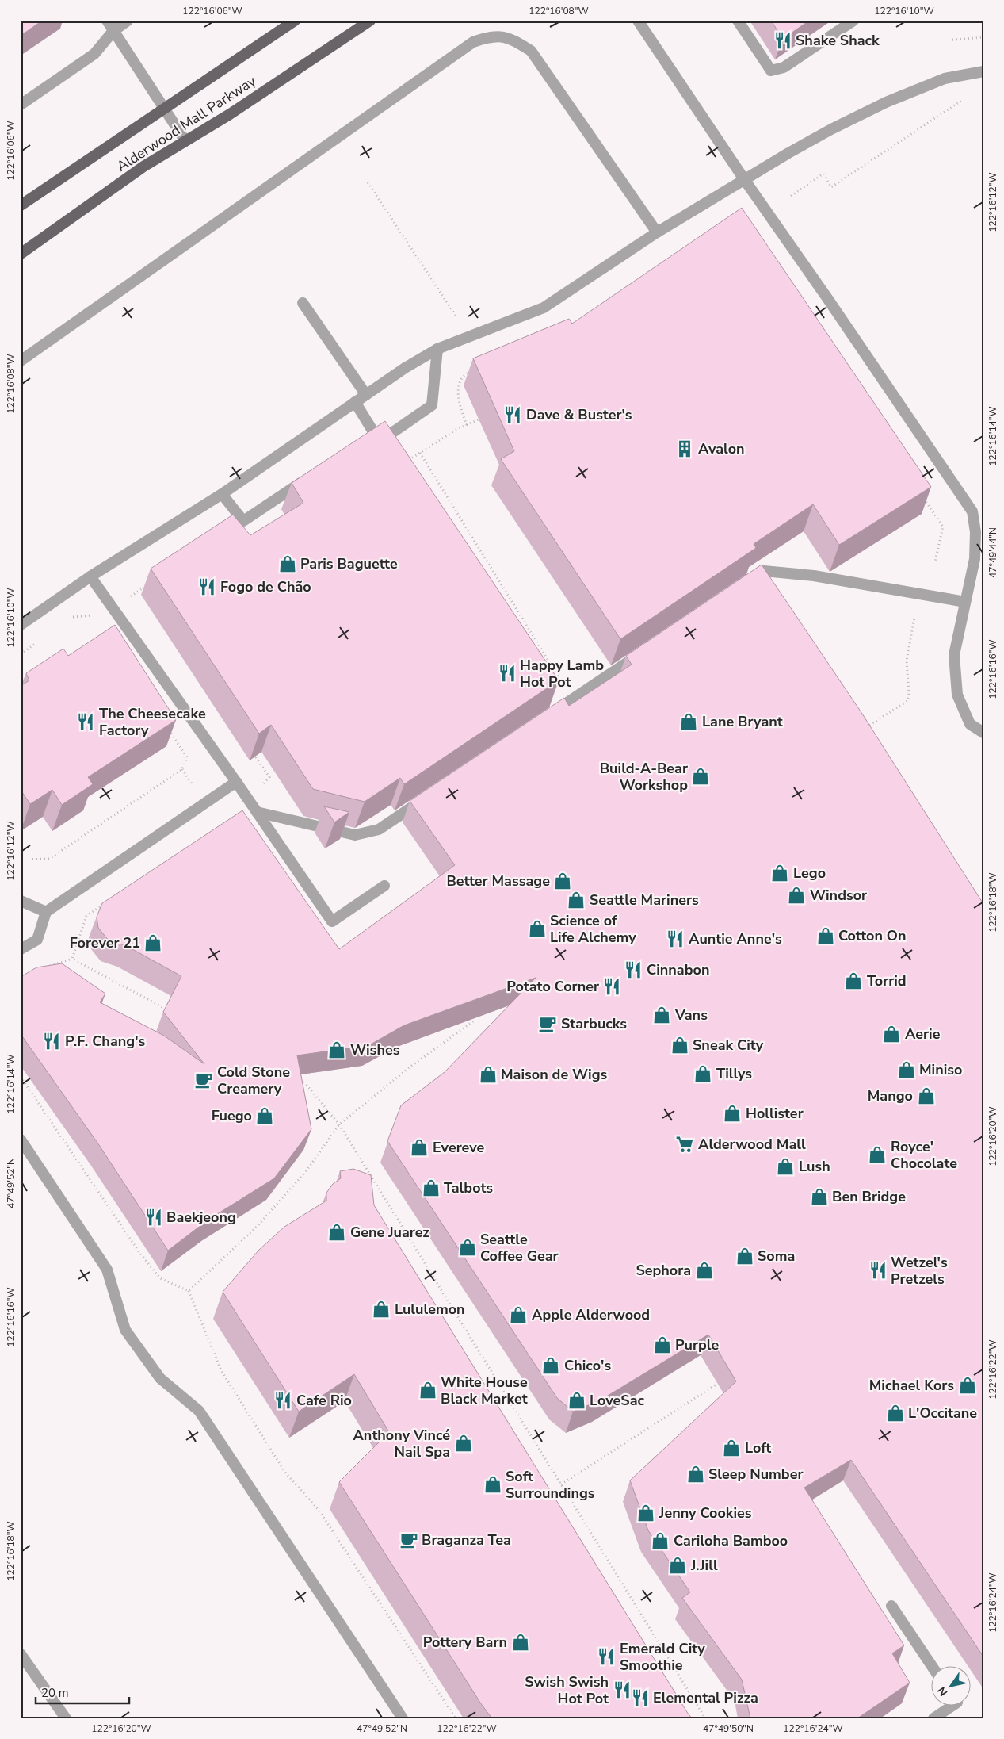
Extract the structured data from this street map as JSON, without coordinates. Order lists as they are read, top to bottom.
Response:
{
  "streets": {
    "main road": ["Alderwood Mall Parkway"]
  },
  "places": {
    "restaurant": [
      "Shake Shack",
      "Dave & Buster's",
      "Fogo de Chão",
      "Happy Lamb Hot Pot",
      "The Cheesecake Factory",
      "Auntie Anne's",
      "Cinnabon",
      "Potato Corner",
      "P.F. Chang's",
      "Baekjeong",
      "Wetzel's Pretzels",
      "Cafe Rio",
      "Emerald City Smoothie",
      "Swish Swish Hot Pot",
      "Elemental Pizza"
    ],
    "building": ["Avalon"],
    "shop": [
      "Paris Baguette",
      "Lane Bryant",
      "Build-A-Bear Workshop",
      "Lego",
      "Better Massage",
      "Windsor",
      "Seattle Mariners",
      "Science of Life Alchemy",
      "Cotton On",
      "Forever 21",
      "Torrid",
      "Vans",
      "Aerie",
      "Sneak City",
      "Wishes",
      "Miniso",
      "Tillys",
      "Maison de Wigs",
      "Mango",
      "Hollister",
      "Fuego",
      "Evereve",
      "Royce' Chocolate",
      "Lush",
      "Talbots",
      "Ben Bridge",
      "Gene Juarez",
      "Seattle Coffee Gear",
      "Soma",
      "Sephora",
      "Lululemon",
      "Apple Alderwood",
      "Purple",
      "Chico's",
      "Michael Kors",
      "White House Black Market",
      "LoveSac",
      "L'Occitane",
      "Anthony Vincé Nail Spa",
      "Loft",
      "Sleep Number",
      "Soft Surroundings",
      "Jenny Cookies",
      "Cariloha Bamboo",
      "J.Jill",
      "Pottery Barn"
    ],
    "cafe": ["Starbucks", "Cold Stone Creamery", "Braganza Tea"],
    "supermarket": ["Alderwood Mall"]
  },
  "scale_bar": "20 m",
  "north": "bottom left",
  "coordinates": [
    "122°16'06\"W",
    "122°16'08\"W",
    "122°16'10\"W",
    "122°16'12\"W",
    "122°16'14\"W",
    "47°49'44\"N",
    "122°16'16\"W",
    "122°16'18\"W",
    "122°16'20\"W",
    "47°49'52\"N",
    "122°16'22\"W",
    "122°16'24\"W",
    "47°49'50\"N"
  ]
}
